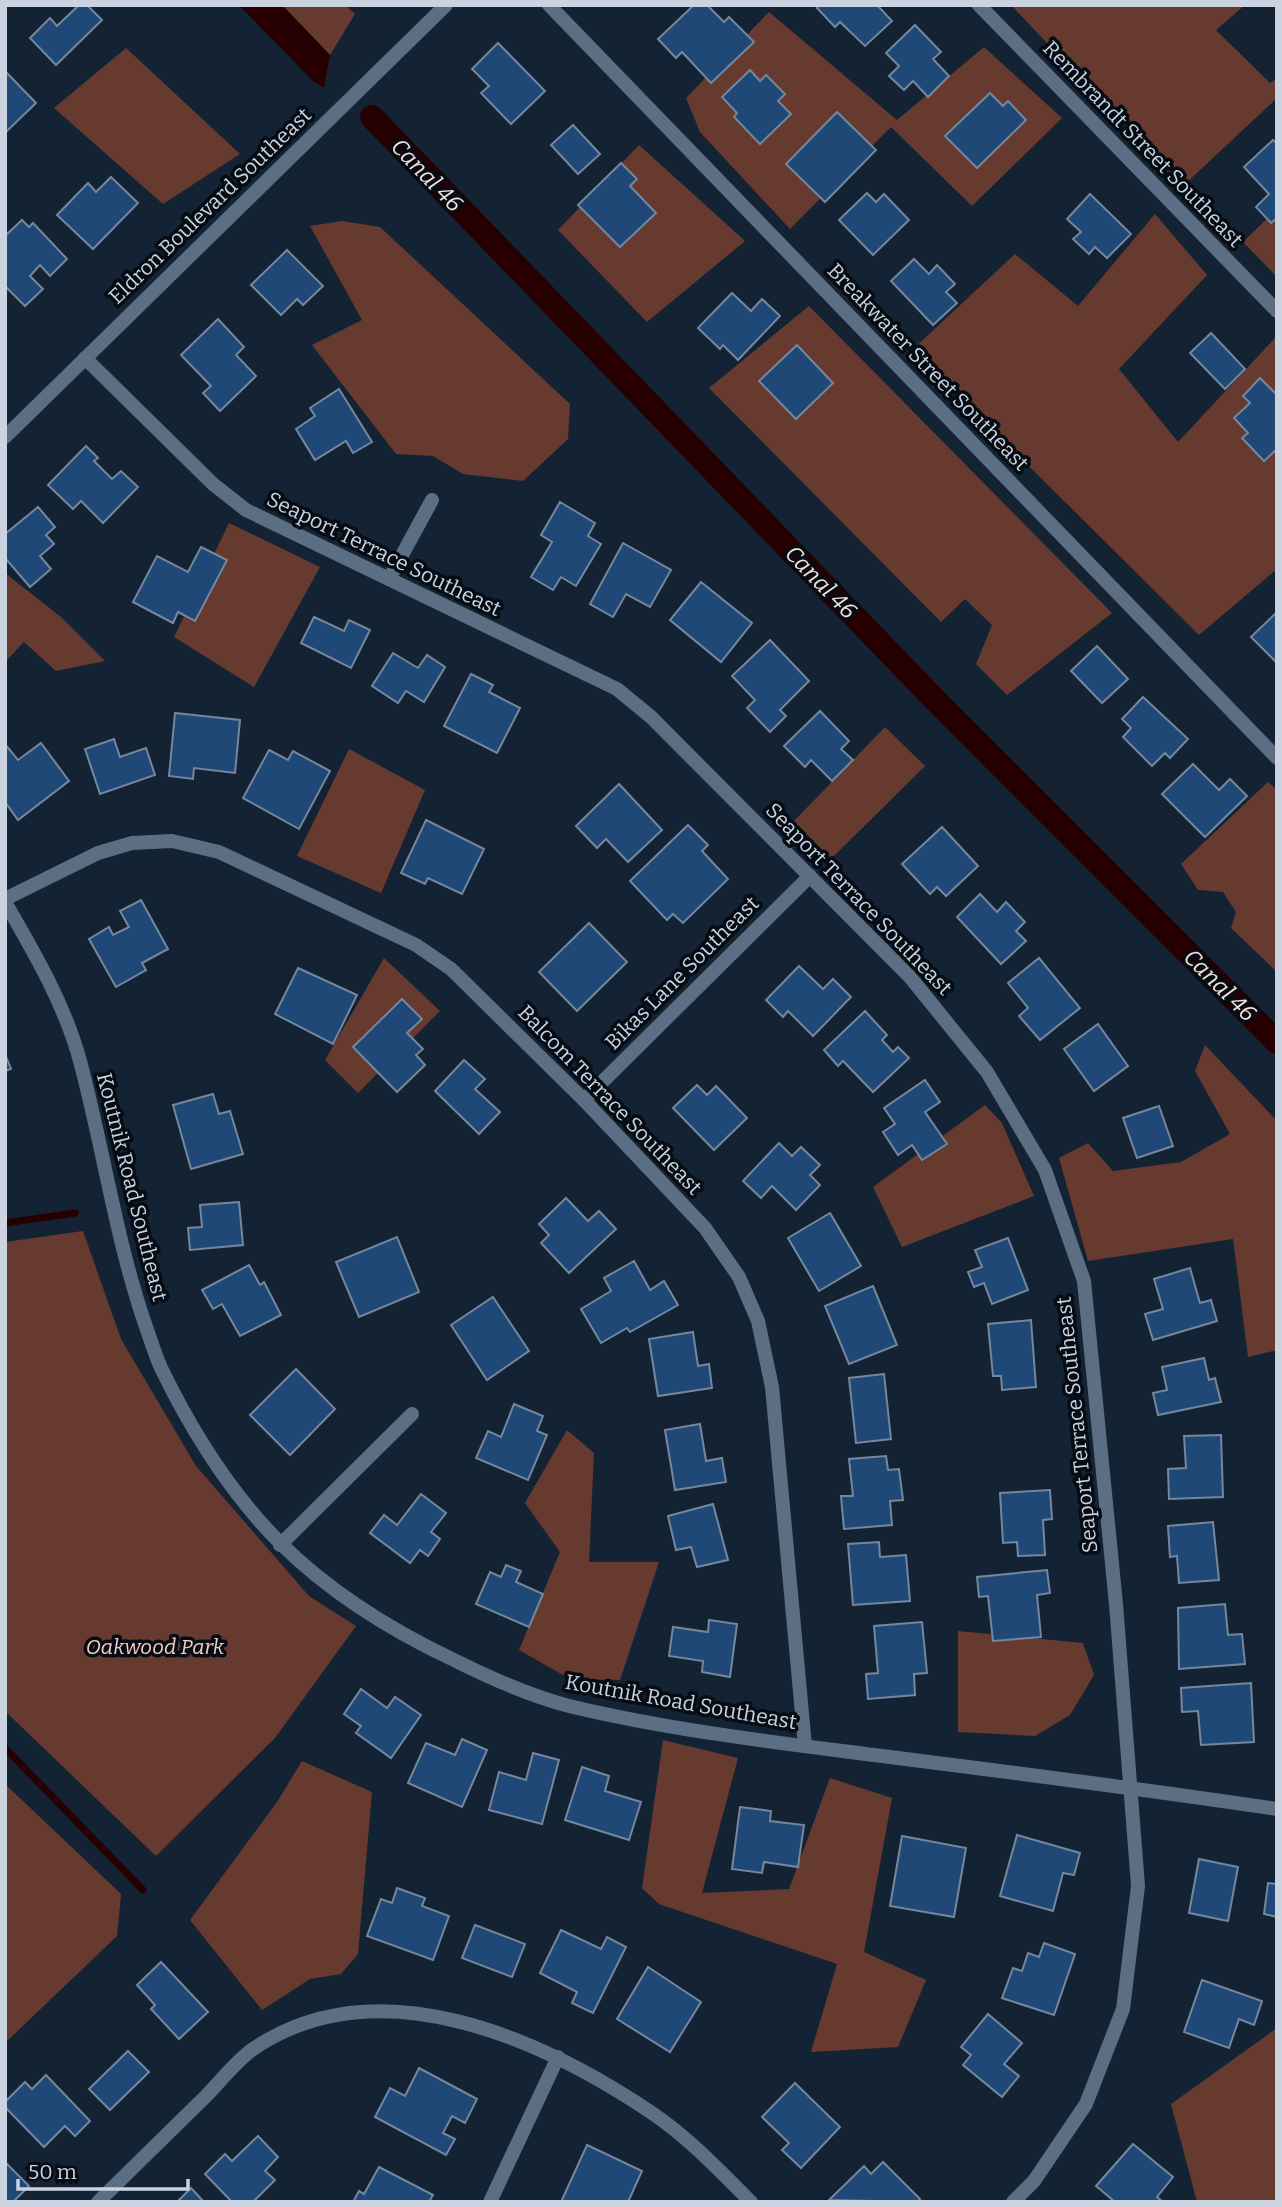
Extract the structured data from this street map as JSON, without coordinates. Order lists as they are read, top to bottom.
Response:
{
  "streets": {
    "street": [
      "Rembrandt Street Southeast",
      "Eldron Boulevard Southeast",
      "Breakwater Street Southeast",
      "Seaport Terrace Southeast",
      "Bikas Lane Southeast",
      "Balcom Terrace Southeast",
      "Koutnik Road Southeast"
    ]
  },
  "crossings": [
    ["Eldron Boulevard Southeast", "Seaport Terrace Southeast"],
    ["Seaport Terrace Southeast", "Bikas Lane Southeast"],
    ["Seaport Terrace Southeast", "Koutnik Road Southeast"],
    ["Bikas Lane Southeast", "Balcom Terrace Southeast"],
    ["Balcom Terrace Southeast", "Koutnik Road Southeast"]
  ],
  "water": ["Canal 46"],
  "parks": ["Oakwood Park"],
  "scale_bar": "50 m"
}
